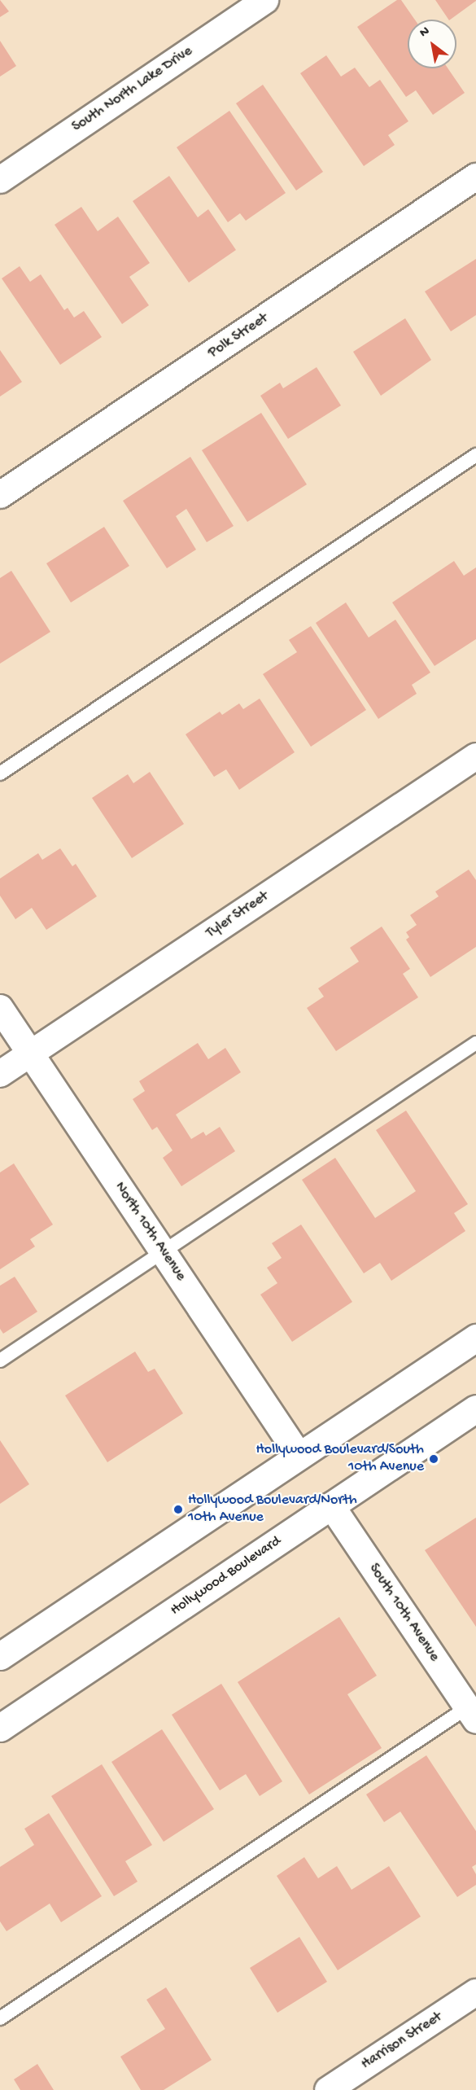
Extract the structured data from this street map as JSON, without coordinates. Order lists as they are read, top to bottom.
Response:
{
  "streets": {
    "main road": ["Hollywood Boulevard"],
    "street": [
      "South North Lake Drive",
      "Polk Street",
      "Tyler Street",
      "North 10th Avenue",
      "South 10th Avenue",
      "Harrison Street"
    ]
  },
  "crossings": [
    ["Tyler Street", "North 10th Avenue"],
    ["Hollywood Boulevard", "South 10th Avenue"]
  ],
  "places": ["Hollywood Boulevard/South 10th Avenue", "Hollywood Boulevard/North 10th Avenue"],
  "north": "top left"
}
